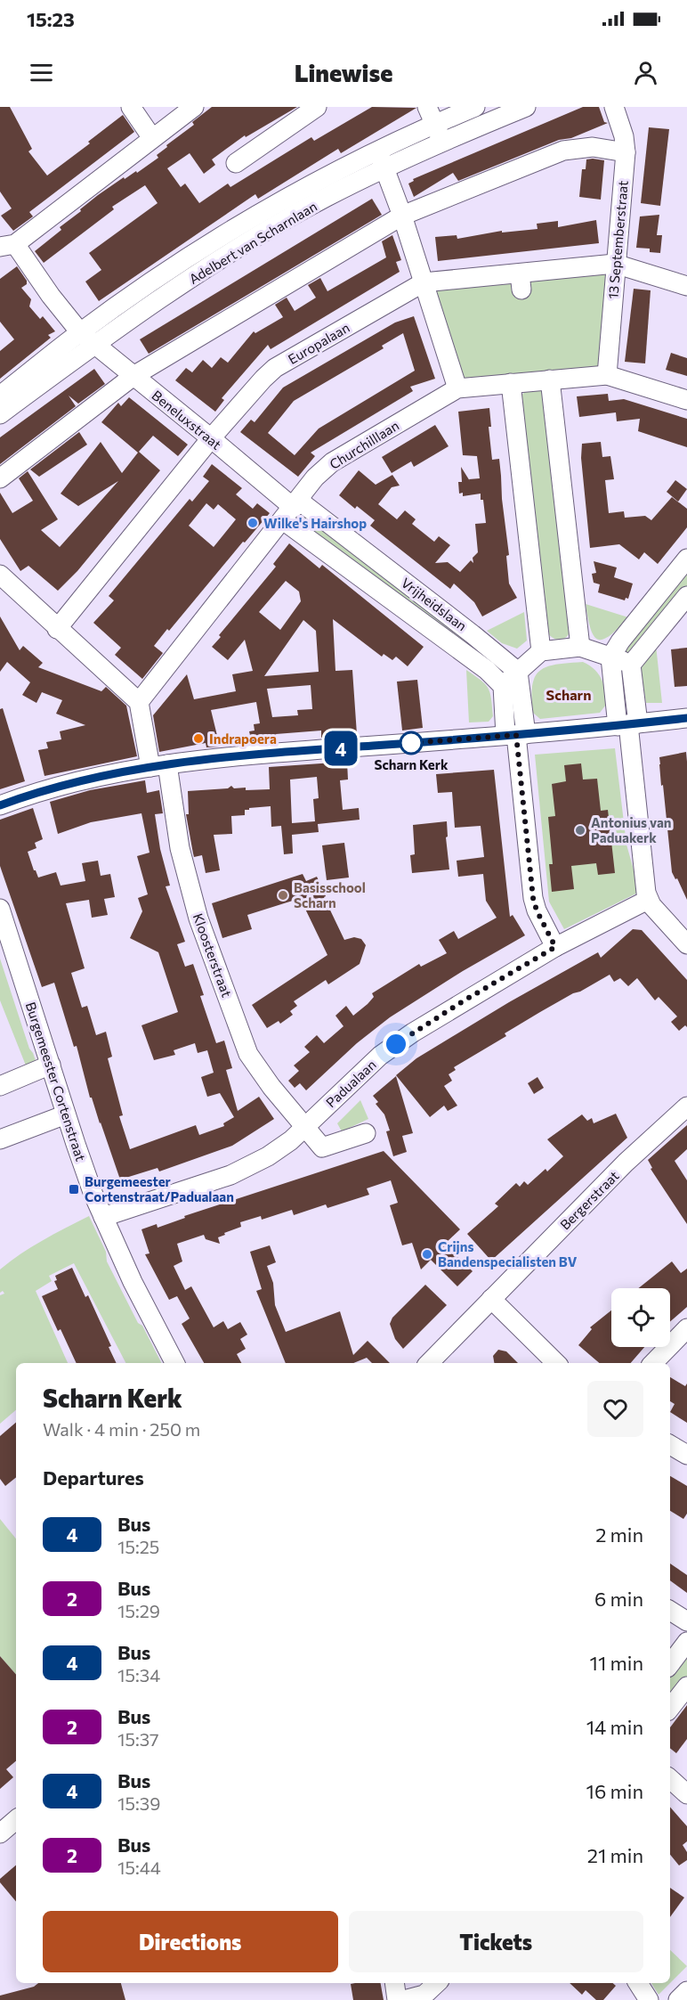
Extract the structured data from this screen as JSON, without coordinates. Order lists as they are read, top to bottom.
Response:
{
  "streets": {
    "street": [
      "13 Septemberstraat",
      "Adelbert van Scharnlaan",
      "Europalaan",
      "Beneluxstraat",
      "Churchilllaan",
      "Vrijheidslaan",
      "Kloosterstraat",
      "Burgemeester Cortenstraat",
      "Padualaan",
      "Bergerstraat"
    ]
  },
  "crossings": [
    ["13 Septemberstraat", "Europalaan"],
    ["13 Septemberstraat", "Churchilllaan"],
    ["Adelbert van Scharnlaan", "Beneluxstraat"],
    ["Europalaan", "Beneluxstraat"],
    ["Beneluxstraat", "Churchilllaan"],
    ["Beneluxstraat", "Vrijheidslaan"],
    ["Churchilllaan", "Vrijheidslaan"],
    ["Churchilllaan", "Kloosterstraat"],
    ["Kloosterstraat", "Padualaan"],
    ["Burgemeester Cortenstraat", "Padualaan"]
  ],
  "districts": ["Scharn"],
  "places": {
    "other": [
      "Wilke's Hairshop",
      "Indrapoera",
      "Scharn Kerk",
      "Antonius van Paduakerk",
      "Basisschool Scharn",
      "Crijns Bandenspecialisten BV"
    ],
    "transit": ["Burgemeester Cortenstraat/Padualaan"]
  },
  "lines": ["bus line 4"],
  "page": {
    "status": "15:23",
    "header": "Linewise",
    "on_map": "4",
    "heading": [
      ["Scharn Kerk", "Walk · 4 min · 250 m"],
      "Departures"
    ],
    "list": [
      {
        "mark": "4",
        "name": "Bus",
        "note": "15:25",
        "value": "2 min"
      },
      {
        "mark": "2",
        "name": "Bus",
        "note": "15:29",
        "value": "6 min"
      },
      {
        "mark": "4",
        "name": "Bus",
        "note": "15:34",
        "value": "11 min"
      },
      {
        "mark": "2",
        "name": "Bus",
        "note": "15:37",
        "value": "14 min"
      },
      {
        "mark": "4",
        "name": "Bus",
        "note": "15:39",
        "value": "16 min"
      },
      {
        "mark": "2",
        "name": "Bus",
        "note": "15:44",
        "value": "21 min"
      }
    ],
    "buttons": ["Directions", "Tickets"]
  }
}
